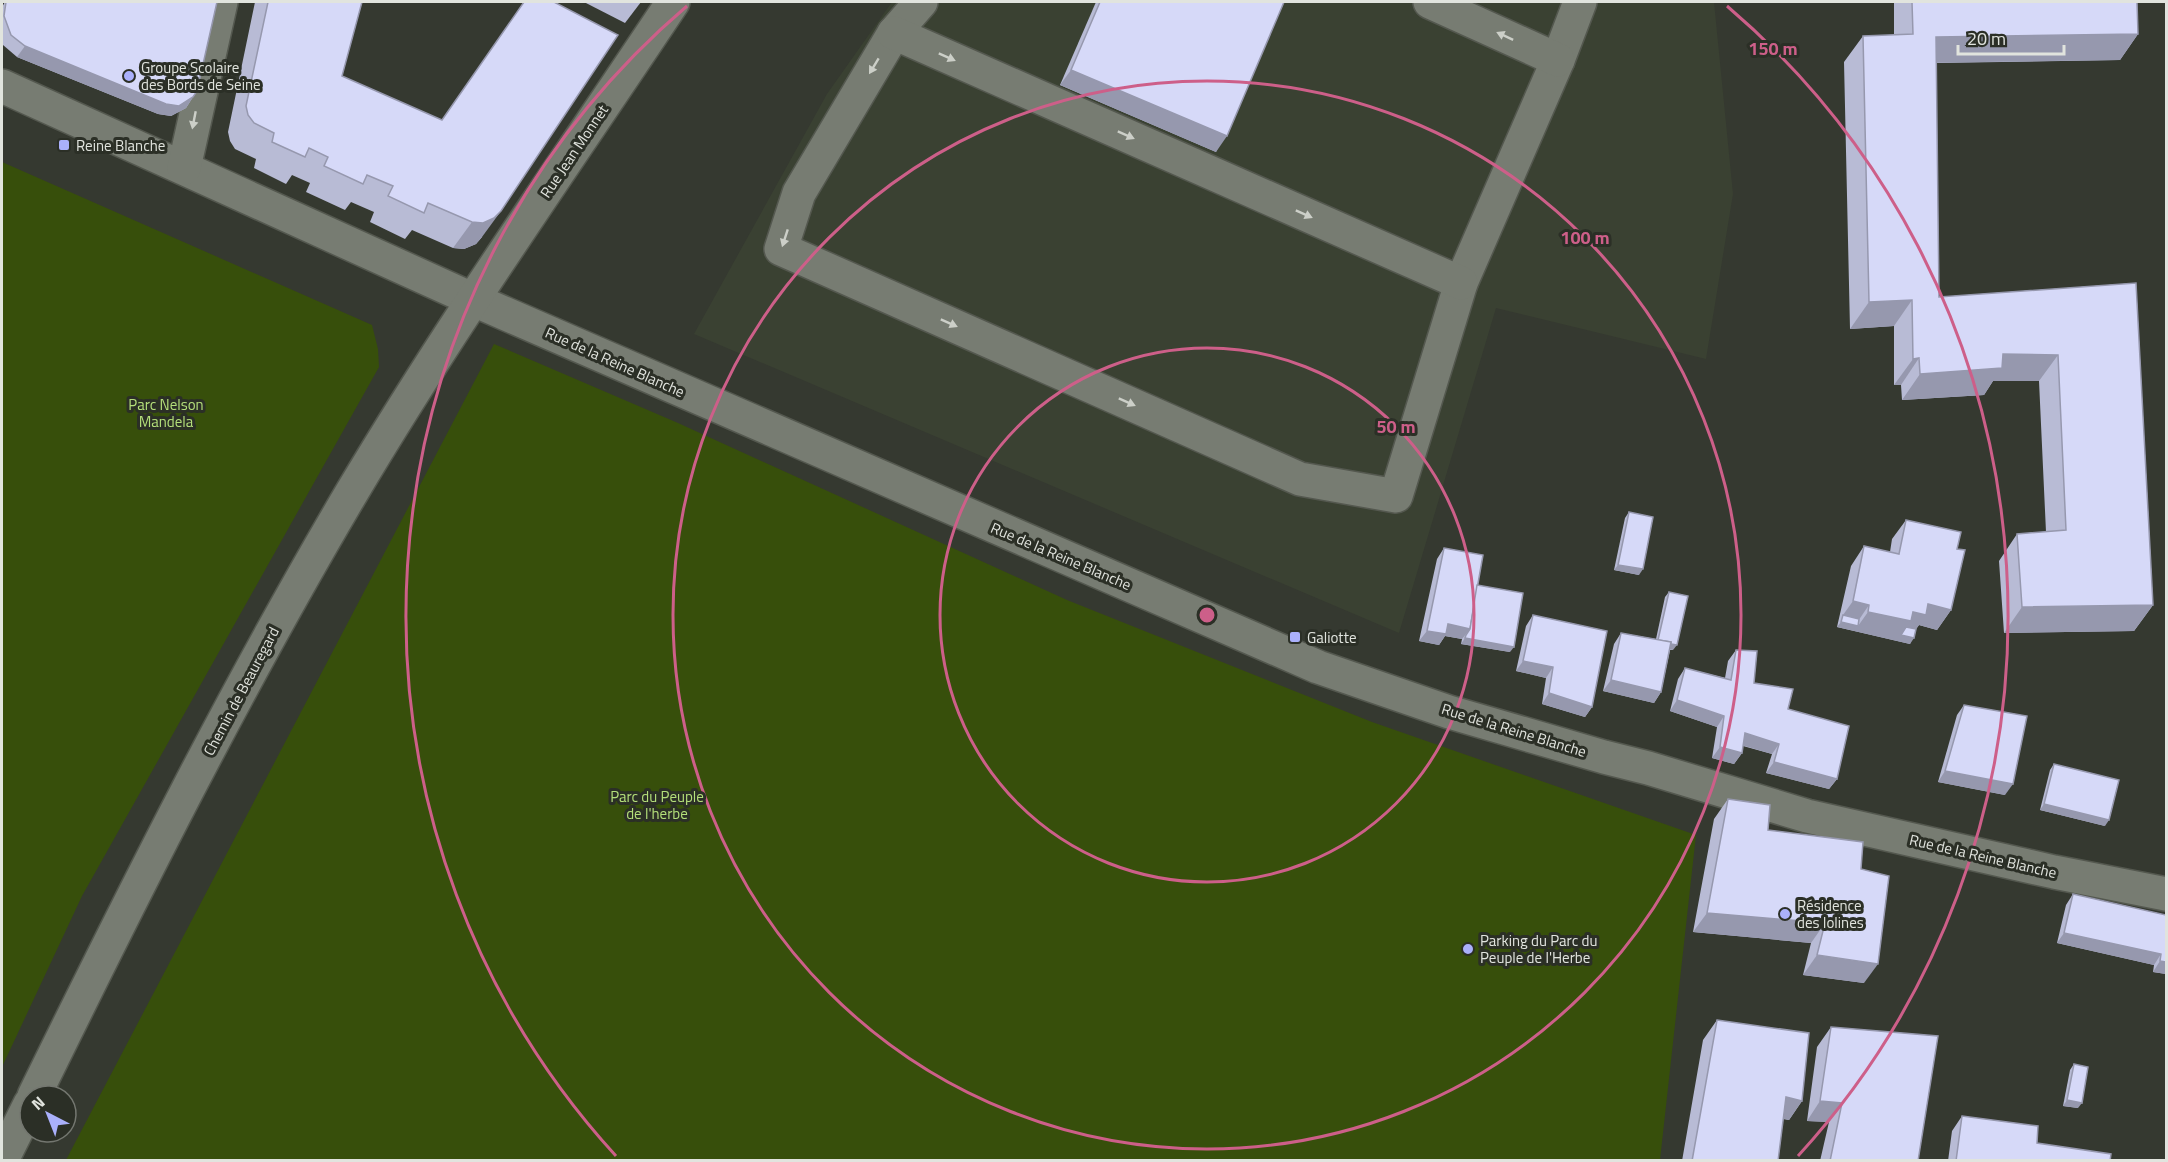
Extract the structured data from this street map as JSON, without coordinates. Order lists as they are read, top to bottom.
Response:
{
  "streets": {
    "street": ["Rue Jean Monnet", "Rue de la Reine Blanche", "Chemin de Beauregard"]
  },
  "crossings": [
    ["Rue Jean Monnet", "Rue de la Reine Blanche"],
    ["Rue Jean Monnet", "Chemin de Beauregard"],
    ["Rue de la Reine Blanche", "Chemin de Beauregard"]
  ],
  "parks": ["Parc Nelson Mandela", "Parc du Peuple de l'herbe"],
  "places": {
    "other": ["Groupe Scolaire des Bords de Seine", "Résidence des Iolines", "Parking du Parc du Peuple de l'Herbe"],
    "transit": ["Reine Blanche", "Galiotte"]
  },
  "scale_bar": "20 m",
  "north": "top left",
  "rings": ["150 m", "100 m", "50 m"]
}
